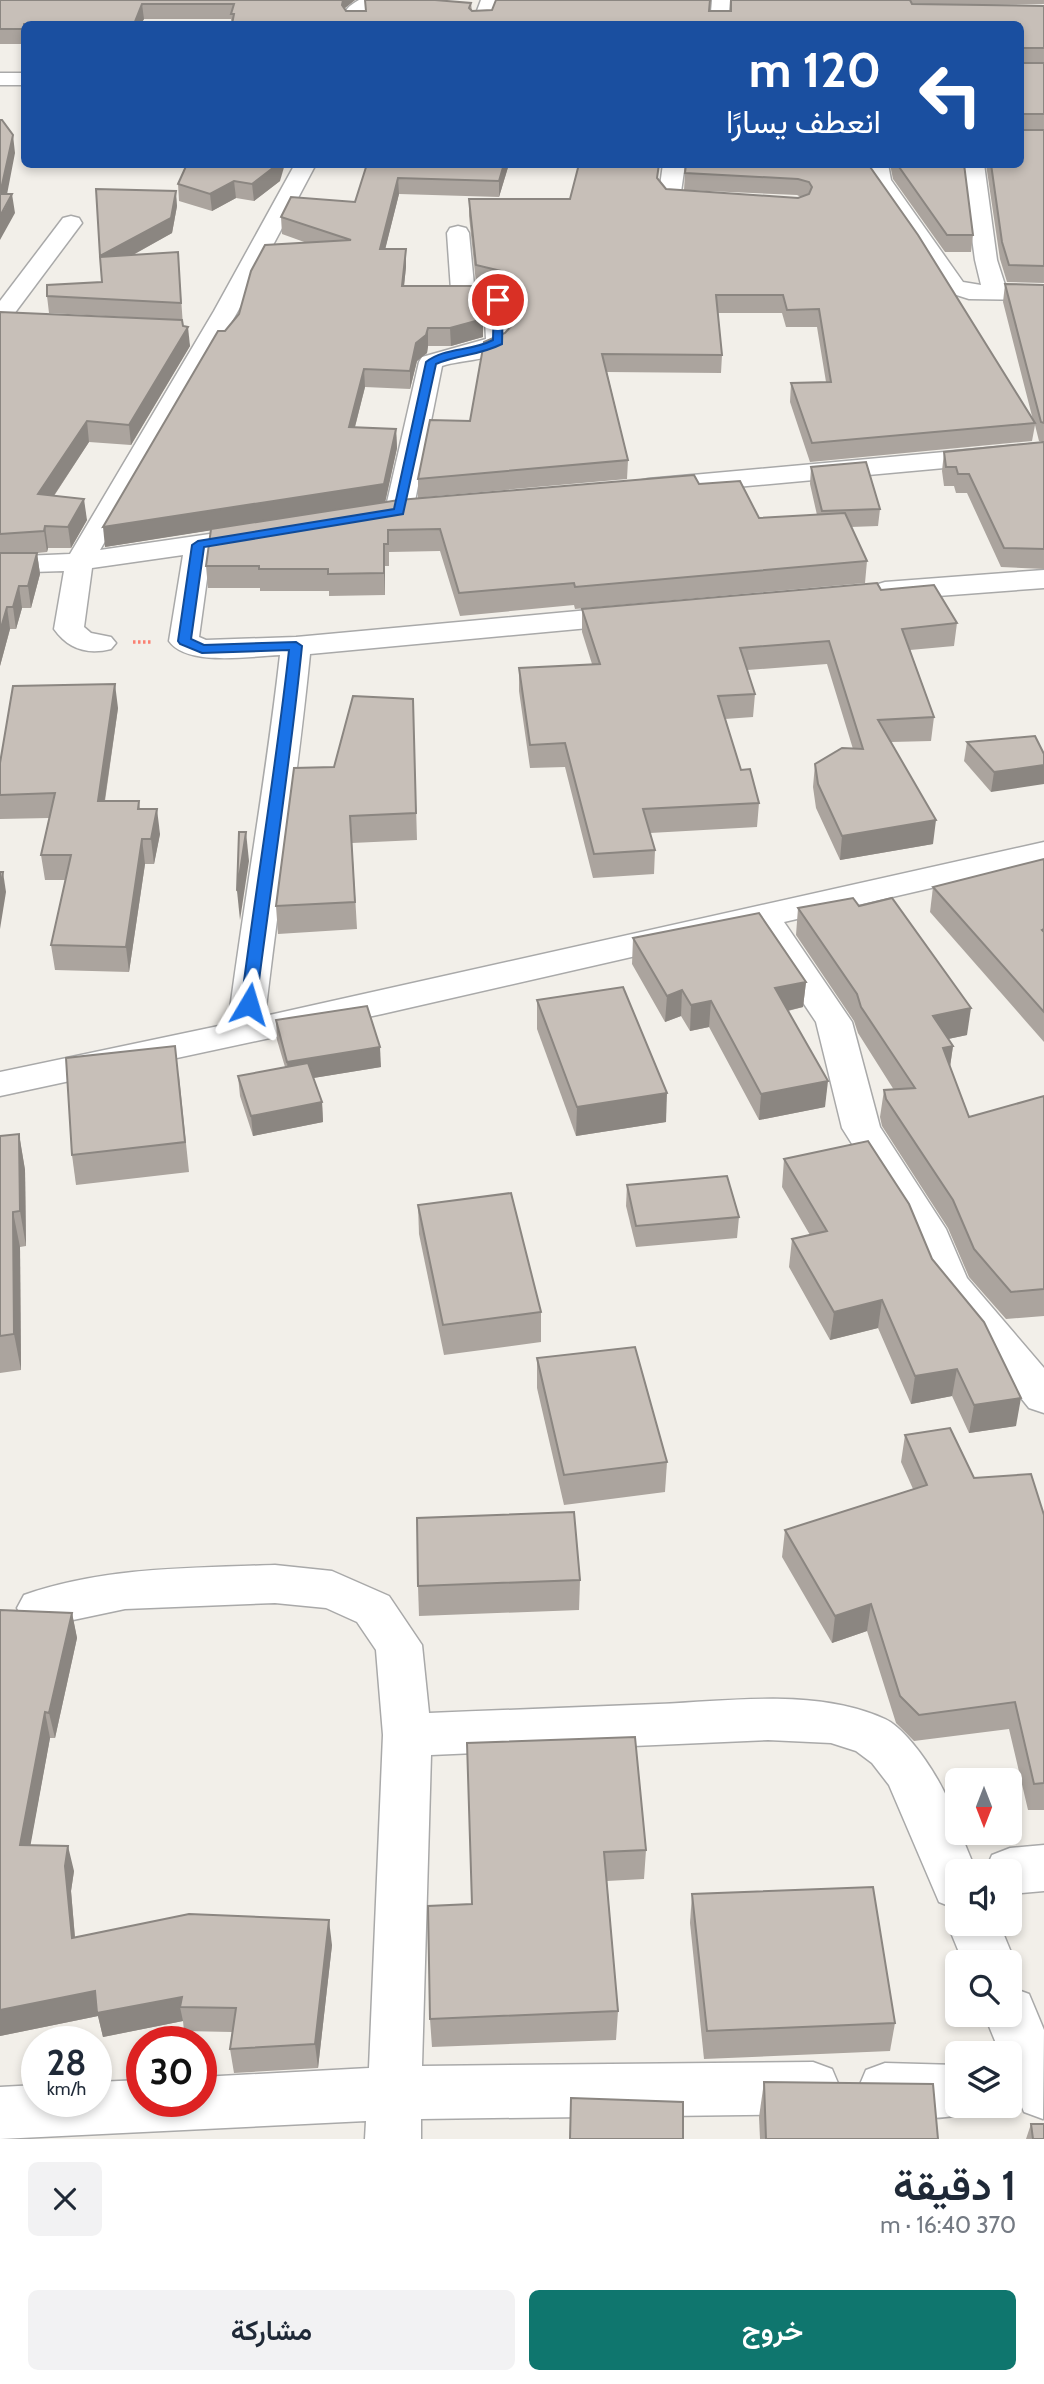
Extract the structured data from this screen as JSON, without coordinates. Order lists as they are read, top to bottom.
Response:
{
  "north": "bottom",
  "page": {
    "turn": ["120 m", "انعطف يسارًا"],
    "speed": "28 km/h",
    "limit": "30",
    "heading": ["1 دقيقة", "370 m · 16:40"],
    "buttons": ["خروج", "مشاركة"]
  }
}
